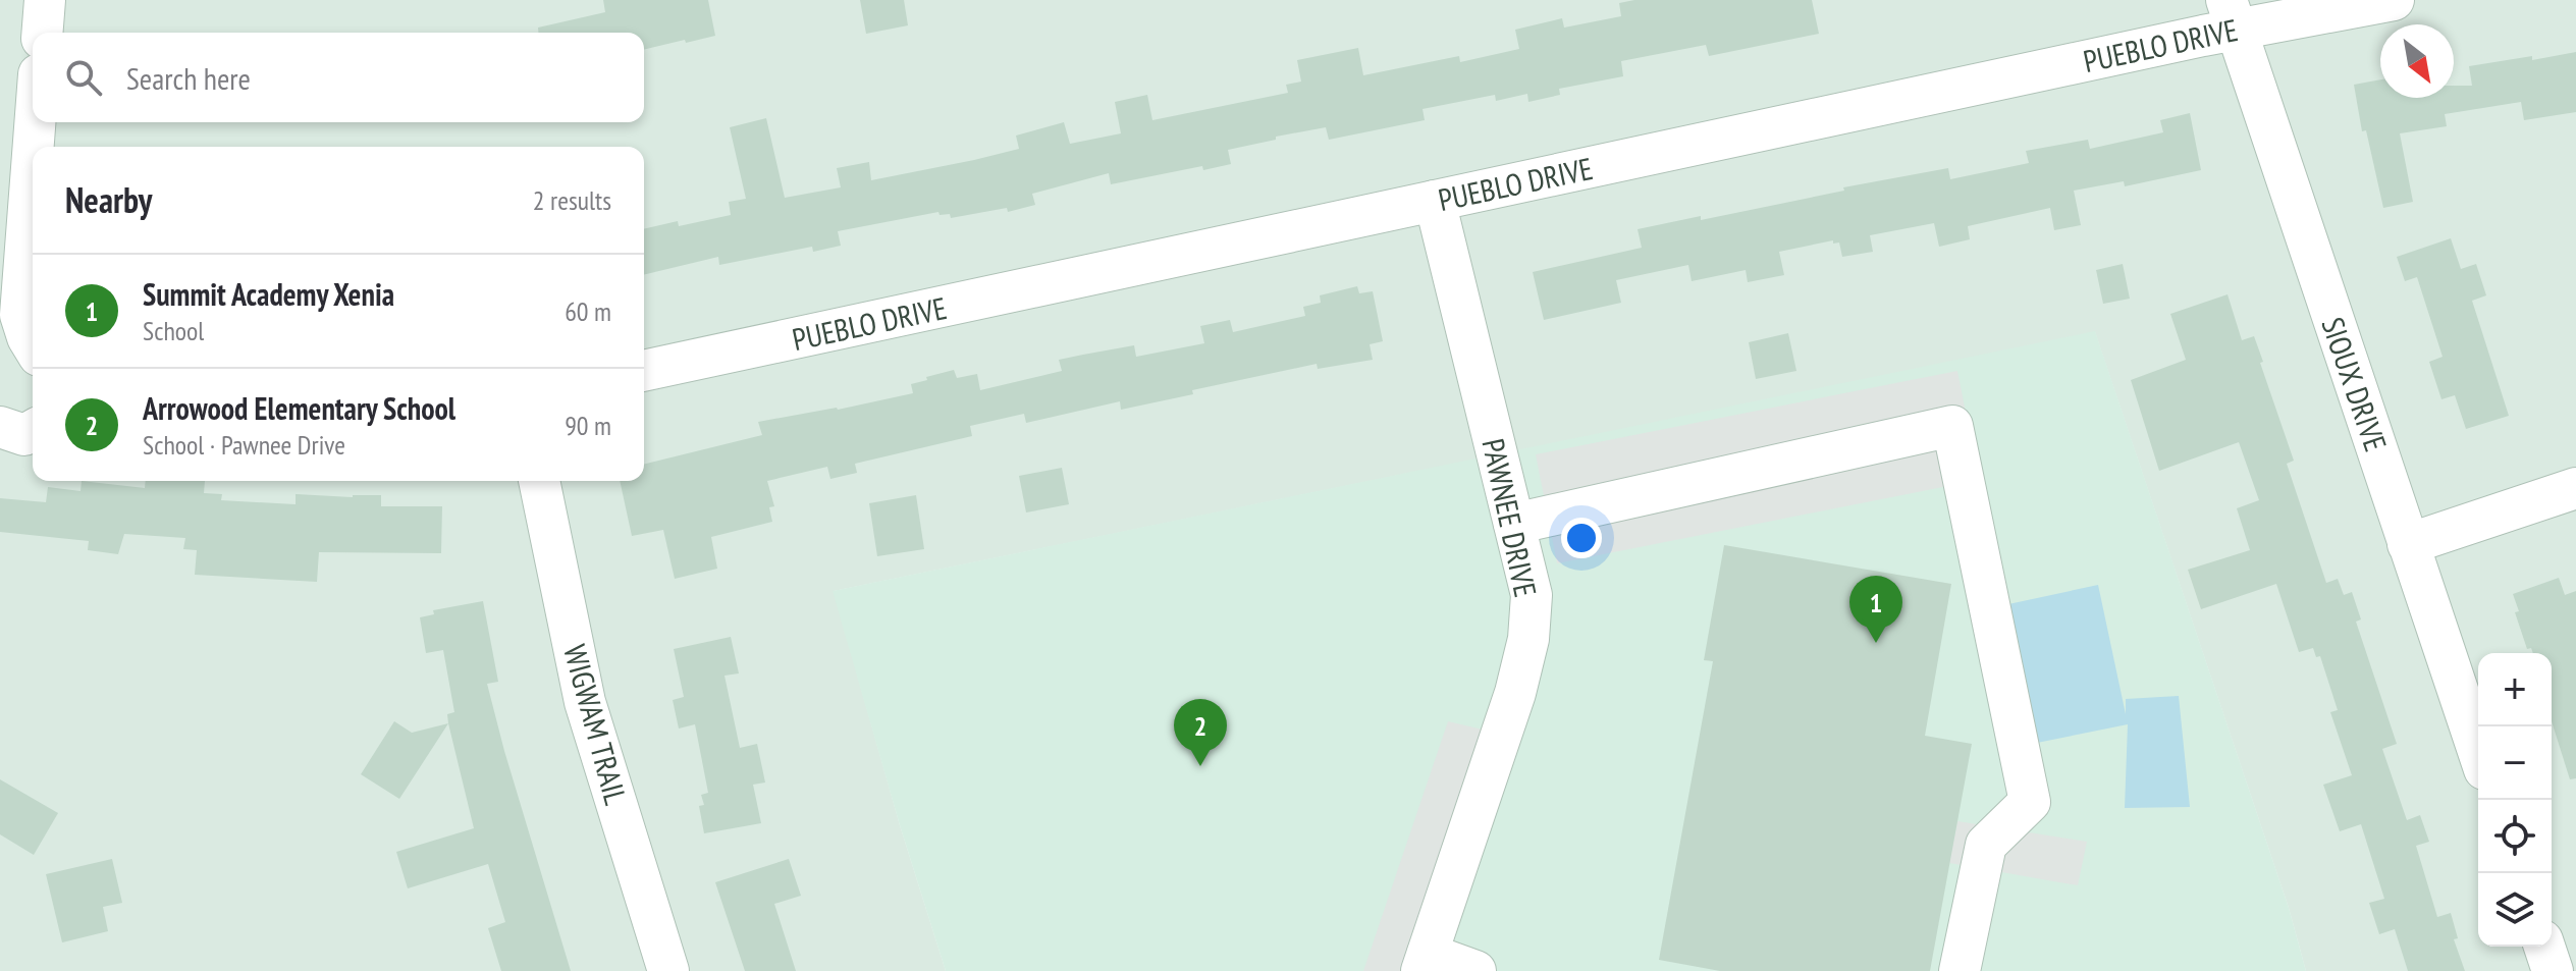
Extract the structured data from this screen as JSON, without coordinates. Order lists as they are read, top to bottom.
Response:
{
  "streets": {
    "street": [
      "PUEBLO DRIVE",
      "SIOUX DRIVE",
      "PAWNEE DRIVE",
      "WIGWAM TRAIL"
    ]
  },
  "crossings": [
    ["PUEBLO DRIVE", "SIOUX DRIVE"],
    ["PUEBLO DRIVE", "PAWNEE DRIVE"]
  ],
  "north": "bottom right",
  "page": {
    "search": "Search here",
    "heading": ["Nearby", "2 results"],
    "list": [
      {
        "mark": "1",
        "name": "Summit Academy Xenia",
        "note": "School",
        "value": "60 m"
      },
      {
        "mark": "2",
        "name": "Arrowood Elementary School",
        "note": "School · Pawnee Drive",
        "value": "90 m"
      }
    ],
    "pins": ["1", "2"],
    "map_buttons": ["+", "−"]
  }
}
